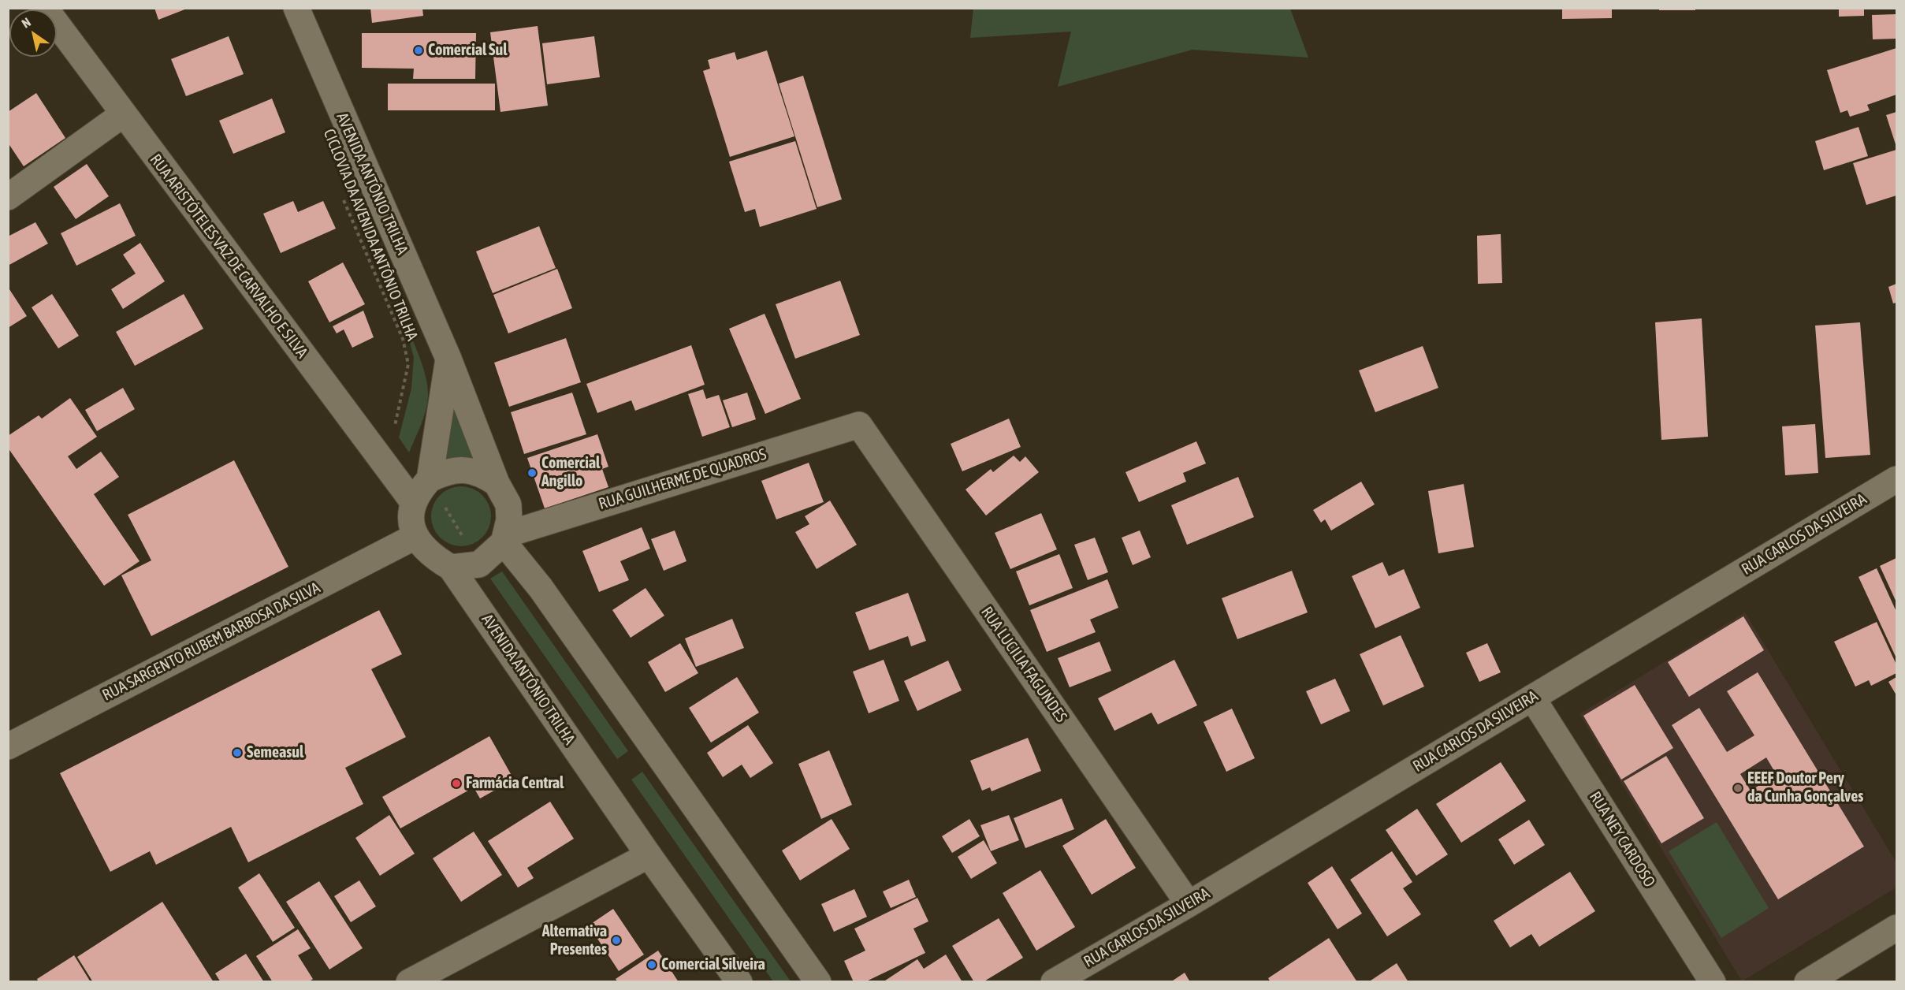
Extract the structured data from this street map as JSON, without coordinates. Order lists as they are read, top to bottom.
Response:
{
  "streets": {
    "street": [
      "AVENIDA ANTÔNIO TRILHA",
      "RUA ARISTÓTELES VAZ DE CARVALHO E SILVA",
      "RUA GUILHERME DE QUADROS",
      "RUA CARLOS DA SILVEIRA",
      "RUA SARGENTO RUBEM BARBOSA DA SILVA",
      "RUA LUCILIA FAGUNDES",
      "RUA NEY CARDOSO"
    ],
    "path": ["CICLOVIA DA AVENIDA ANTÔNIO TRILHA"]
  },
  "crossings": [
    ["AVENIDA ANTÔNIO TRILHA", "RUA GUILHERME DE QUADROS"],
    ["AVENIDA ANTÔNIO TRILHA", "RUA SARGENTO RUBEM BARBOSA DA SILVA"],
    ["RUA GUILHERME DE QUADROS", "RUA LUCILIA FAGUNDES"],
    ["RUA CARLOS DA SILVEIRA", "RUA LUCILIA FAGUNDES"],
    ["RUA CARLOS DA SILVEIRA", "RUA NEY CARDOSO"]
  ],
  "places": [
    "Comercial Sul",
    "Comercial Angillo",
    "Semeasul",
    "Farmácia Central",
    "EEEF Doutor Pery da Cunha Gonçalves",
    "Alternativa Presentes",
    "Comercial Silveira"
  ],
  "north": "top left"
}
